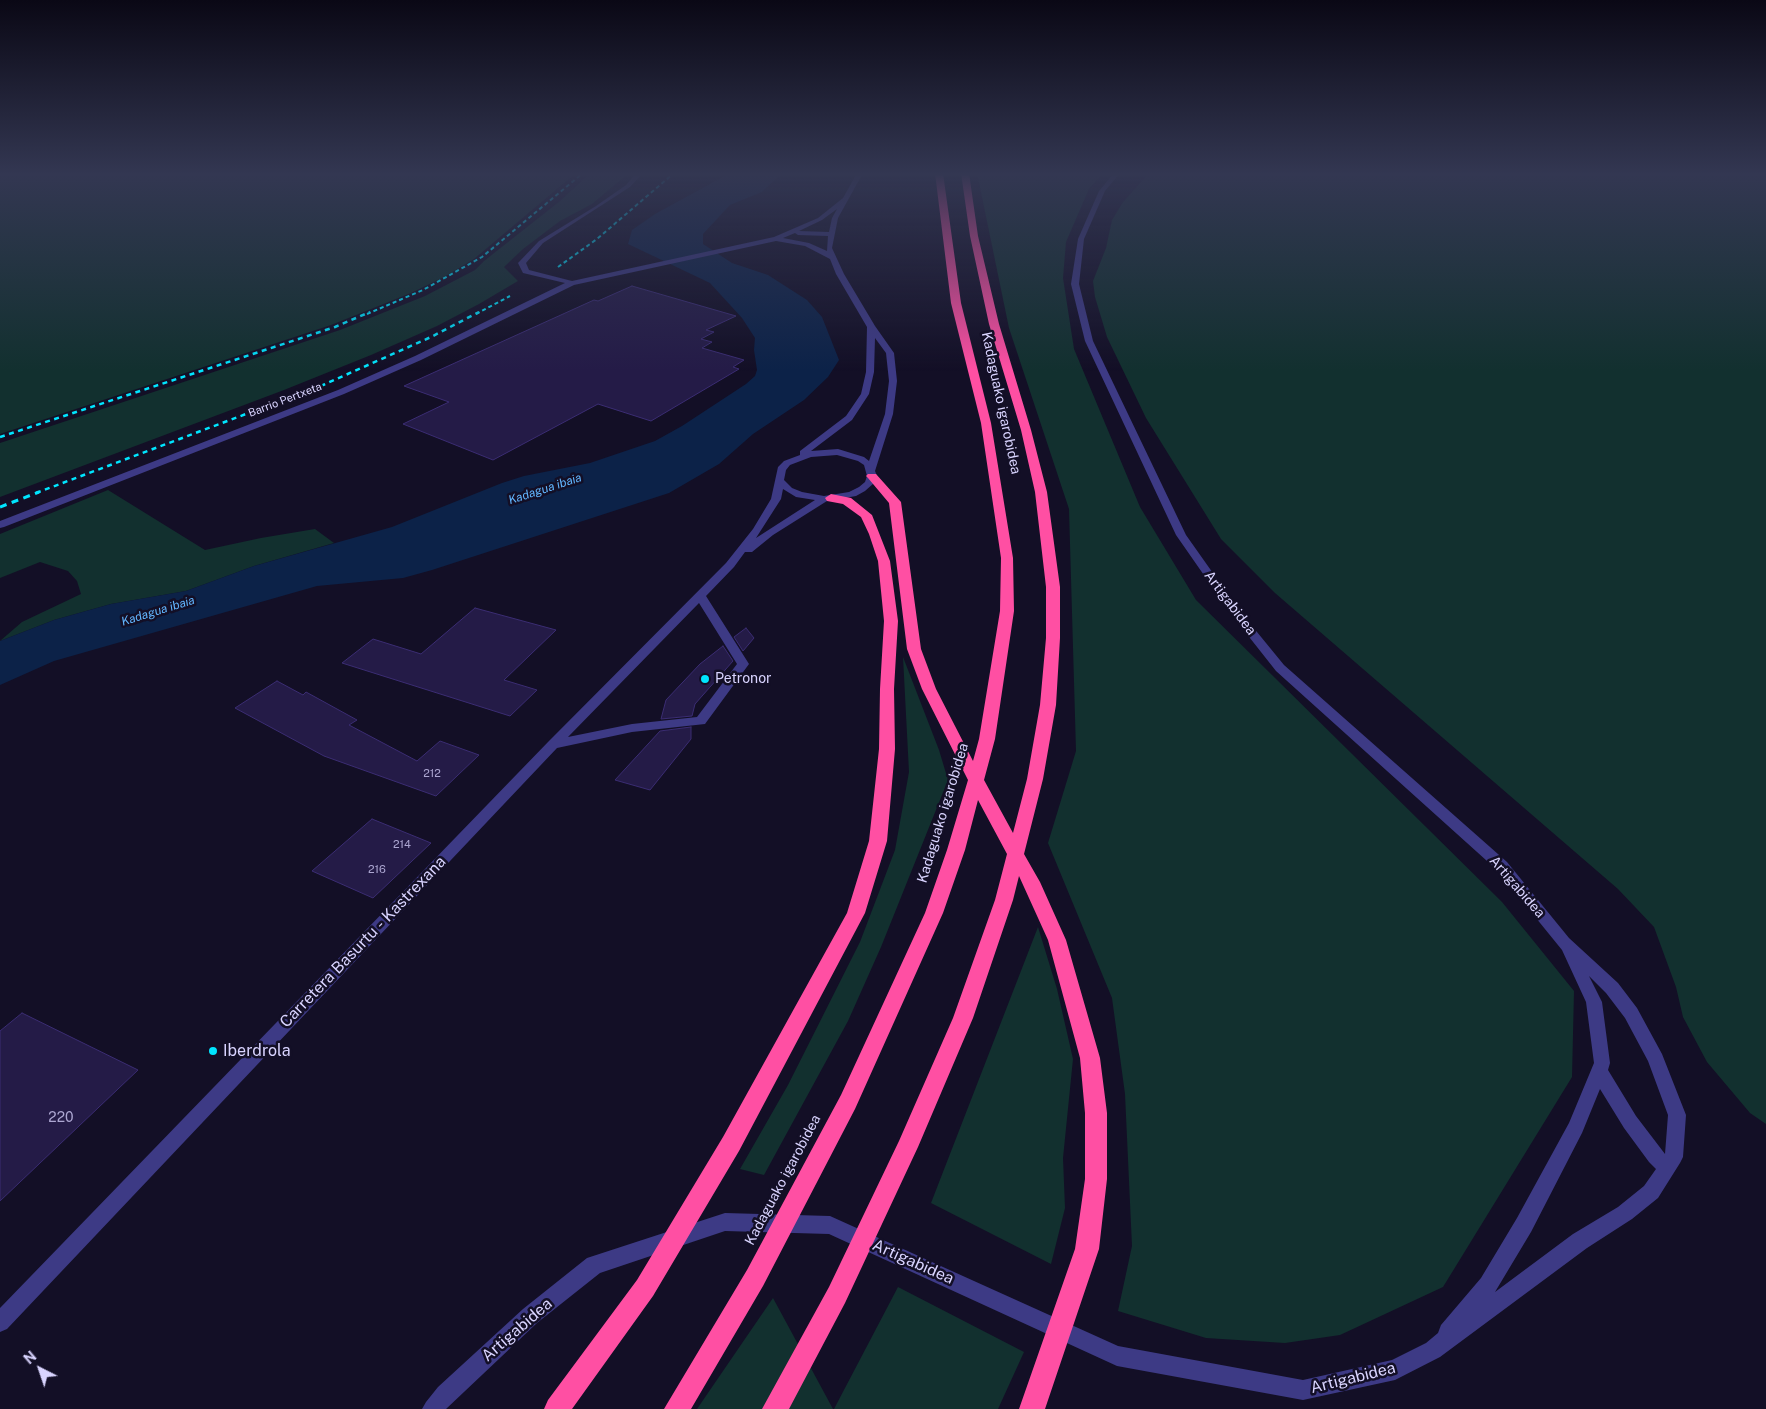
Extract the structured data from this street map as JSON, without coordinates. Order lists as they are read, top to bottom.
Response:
{
  "streets": {
    "highway": ["Kadaguako igarobidea"],
    "street": ["Barrio Pertxeta", "Artigabidea", "Carretera Basurtu - Kastrexana"]
  },
  "water": ["Kadagua ibaia"],
  "places": ["Petronor", "Iberdrola"],
  "house_numbers": [
    "212",
    "214",
    "216",
    "220"
  ],
  "north": "top left"
}
